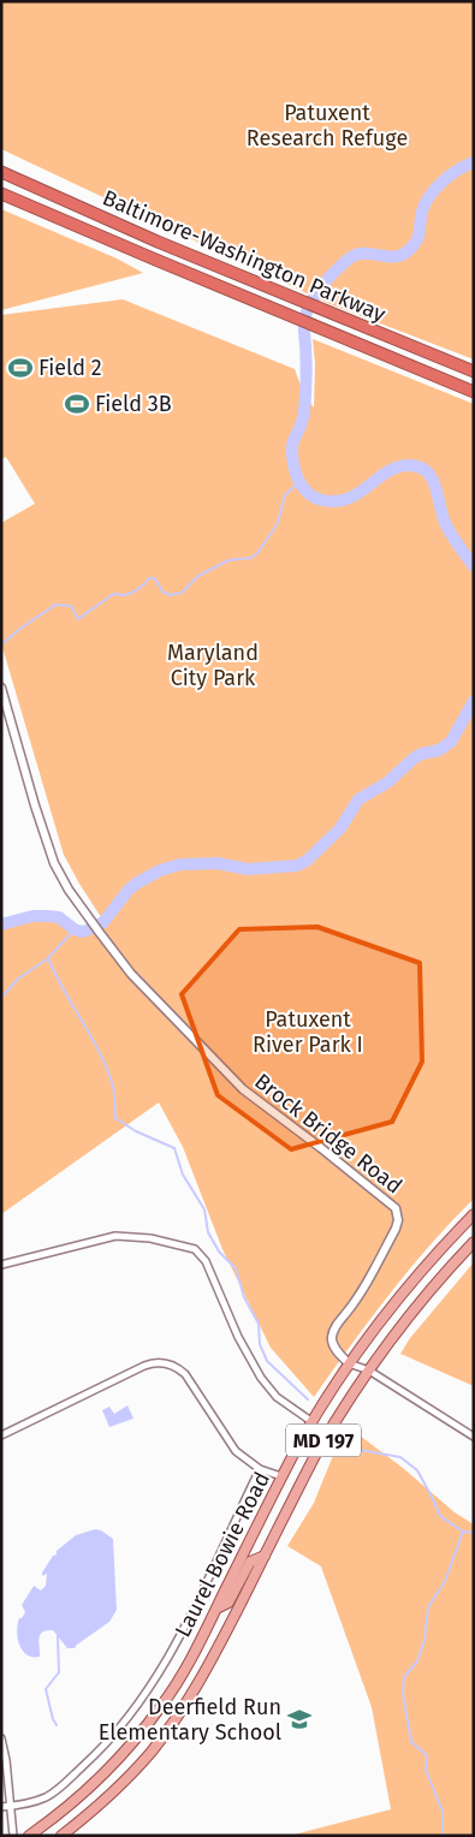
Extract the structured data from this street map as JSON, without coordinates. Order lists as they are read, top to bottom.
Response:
{
  "streets": {
    "highway": ["Baltimore-Washington Parkway"],
    "main road": ["MD 197", "Laurel Bowie Road"],
    "street": ["Brock Bridge Road"]
  },
  "crossings": [
    ["Brock Bridge Road", "Laurel Bowie Road"]
  ],
  "parks": ["Patuxent Research Refuge", "Maryland City Park", "Patuxent River Park I"],
  "places": {
    "sports": ["Field 2", "Field 3B"],
    "school or university": ["Deerfield Run Elementary School"]
  }
}
